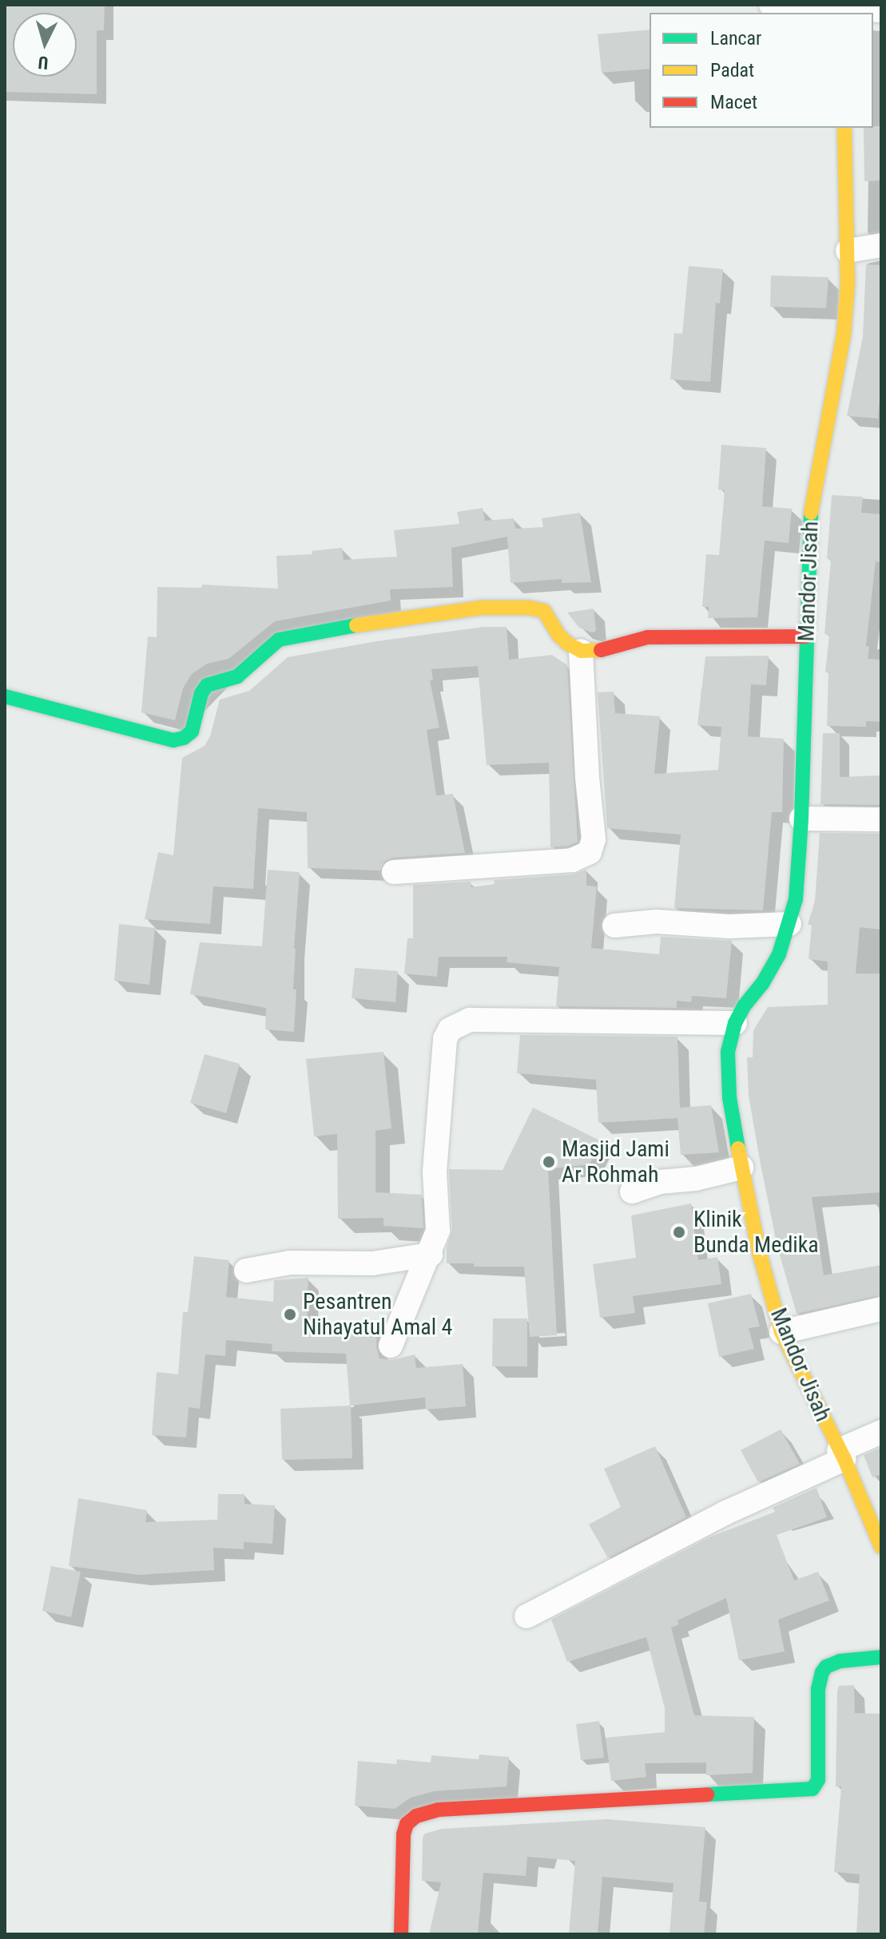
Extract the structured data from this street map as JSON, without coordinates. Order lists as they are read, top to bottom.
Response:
{
  "streets": {
    "street": ["Mandor Jisah"]
  },
  "places": ["Masjid Jami Ar Rohmah", "Klinik Bunda Medika", "Pesantren Nihayatul Amal 4"],
  "legend": ["Lancar", "Padat", "Macet"],
  "north": "bottom"
}
